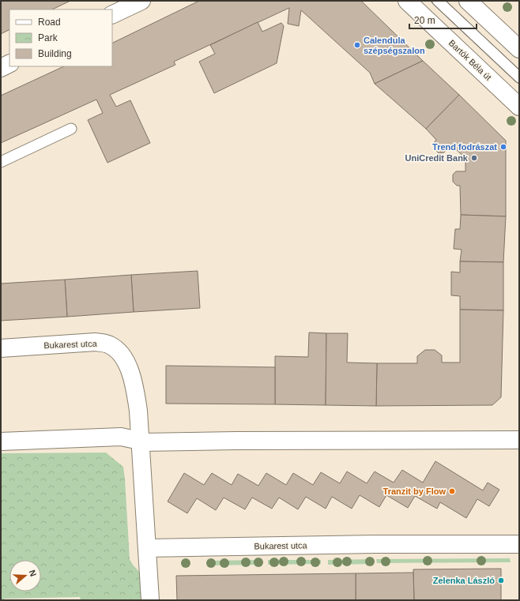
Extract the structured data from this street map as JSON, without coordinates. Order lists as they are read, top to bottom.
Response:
{
  "streets": {
    "street": ["Bartók Béla út", "Bukarest utca"]
  },
  "places": [
    "Calendula szépségszalon",
    "Trend fodrászat",
    "UniCredit Bank",
    "Tranzit by Flow",
    "Zelenka László"
  ],
  "legend": ["Road", "Park", "Building"],
  "scale_bar": "20 m",
  "north": "right"
}
